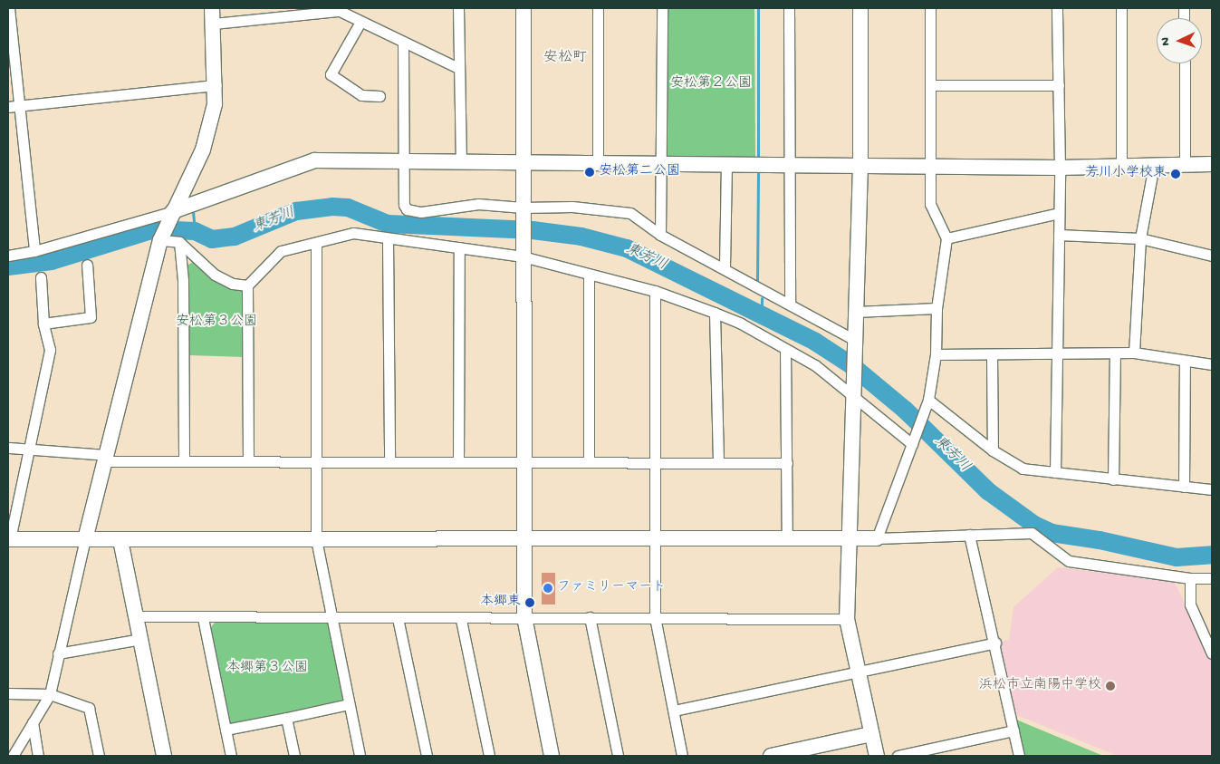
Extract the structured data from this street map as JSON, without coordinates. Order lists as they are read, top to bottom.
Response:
{
  "districts": ["安松町"],
  "water": ["東芳川"],
  "parks": ["安松第２公園", "安松第３公園", "本郷第３公園"],
  "places": [
    "安松第二公園",
    "芳川小学校東",
    "ファミリーマート",
    "本郷東",
    "浜松市立南陽中学校"
  ],
  "north": "left"
}
